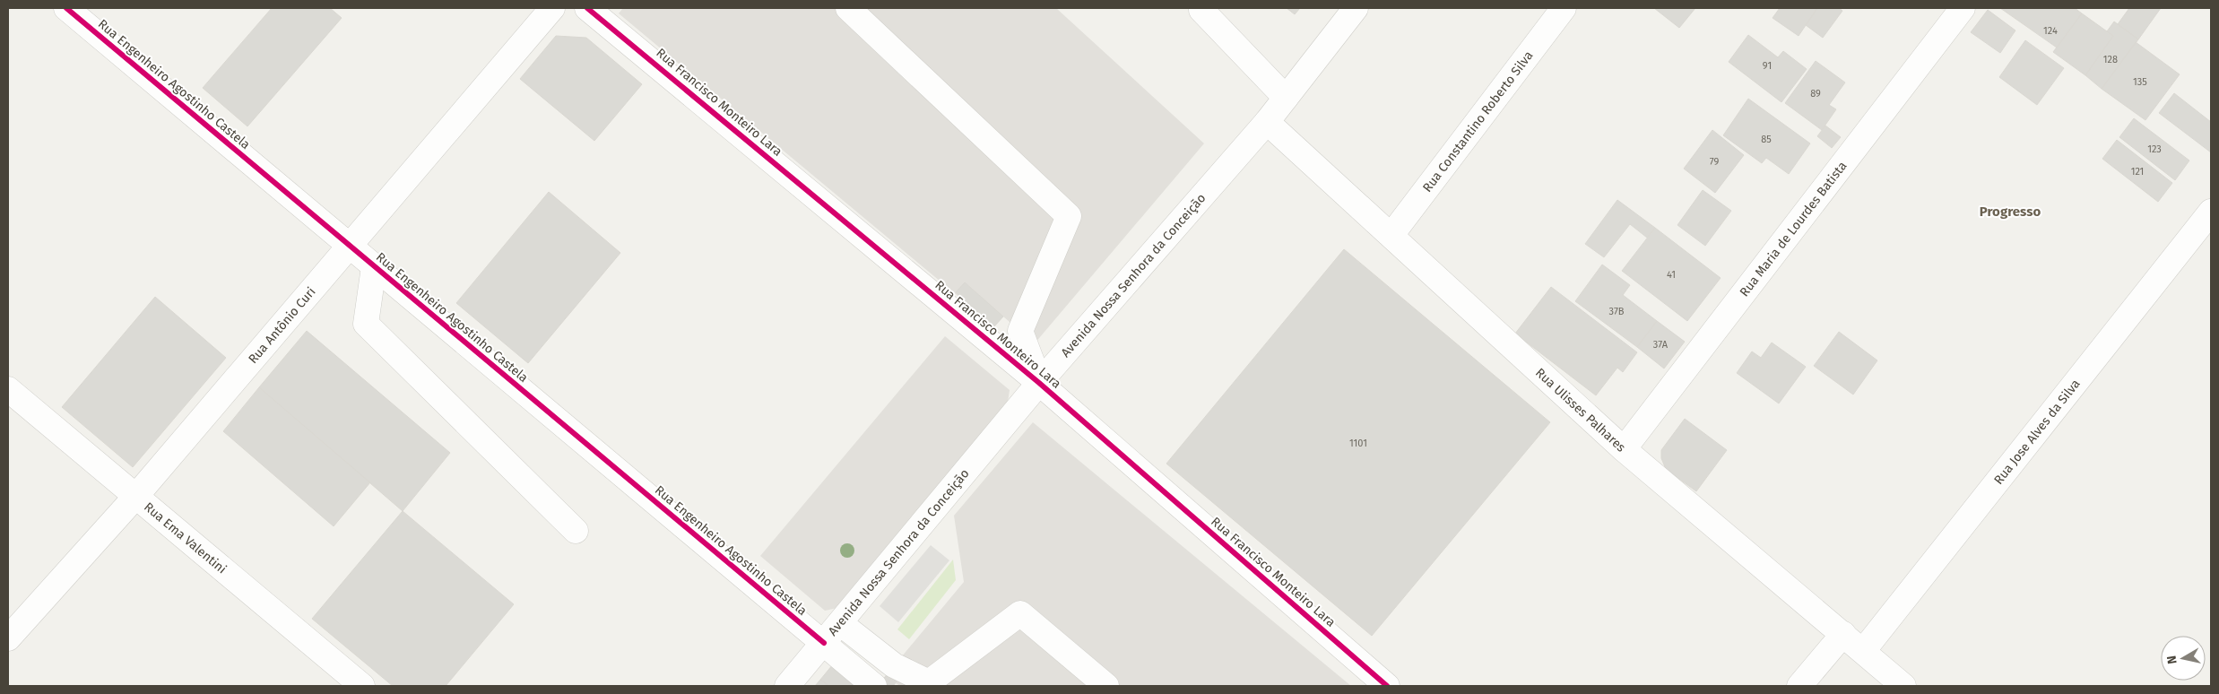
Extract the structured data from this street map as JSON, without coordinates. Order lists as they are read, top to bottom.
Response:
{
  "streets": {
    "street": [
      "Rua Engenheiro Agostinho Castela",
      "Rua Francisco Monteiro Lara",
      "Rua Constantino Roberto Silva",
      "Rua Maria de Lourdes Batista",
      "Avenida Nossa Senhora da Conceição",
      "Rua Antônio Curi",
      "Rua Ulisses Palhares",
      "Rua Jose Alves da Silva",
      "Rua Ema Valentini"
    ]
  },
  "crossings": [
    ["Rua Engenheiro Agostinho Castela", "Avenida Nossa Senhora da Conceição"],
    ["Rua Engenheiro Agostinho Castela", "Rua Antônio Curi"],
    ["Rua Francisco Monteiro Lara", "Avenida Nossa Senhora da Conceição"],
    ["Rua Constantino Roberto Silva", "Rua Ulisses Palhares"],
    ["Rua Maria de Lourdes Batista", "Rua Ulisses Palhares"],
    ["Avenida Nossa Senhora da Conceição", "Rua Ulisses Palhares"],
    ["Rua Antônio Curi", "Rua Ema Valentini"],
    ["Rua Ulisses Palhares", "Rua Jose Alves da Silva"]
  ],
  "districts": ["Progresso"],
  "house_numbers": [
    "124",
    "128",
    "91",
    "135",
    "89",
    "85",
    "123",
    "79",
    "121",
    "41",
    "37B",
    "37A",
    "1101"
  ],
  "north": "left"
}
